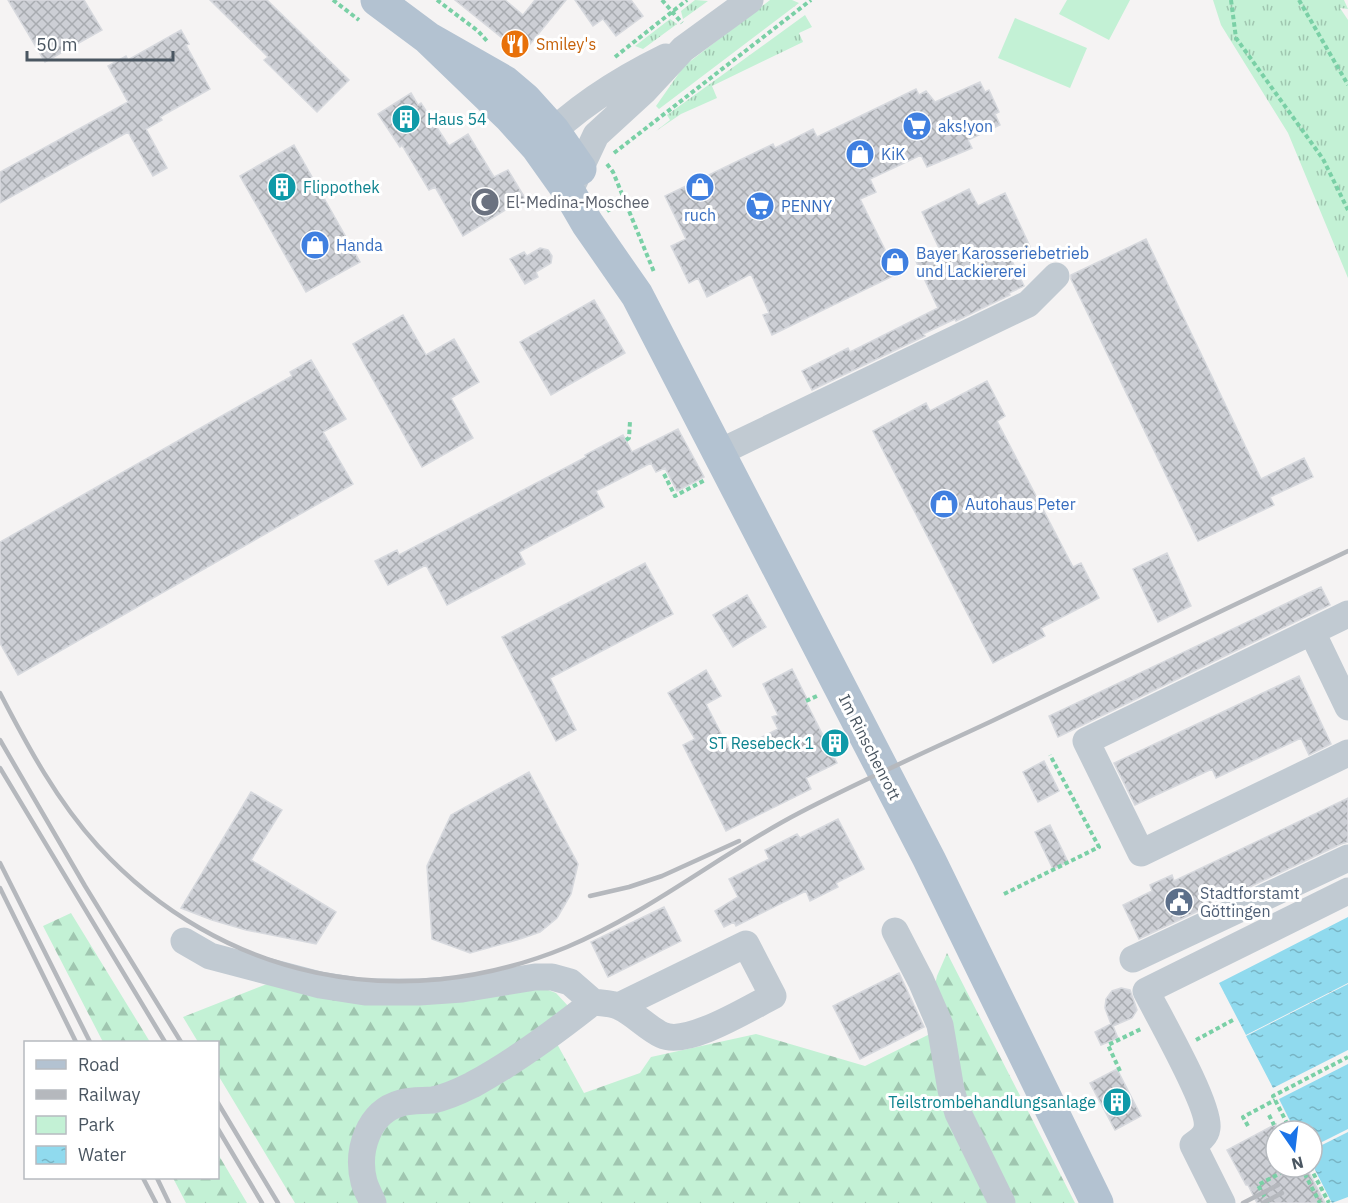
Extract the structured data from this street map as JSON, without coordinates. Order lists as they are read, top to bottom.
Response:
{
  "streets": {
    "main road": ["Im Rinschenrott"]
  },
  "places": {
    "restaurant": ["Smiley's"],
    "building": [
      "Haus 54",
      "Flippothek",
      "ST Resebeck 1",
      "Teilstrombehandlungsanlage"
    ],
    "supermarket": ["aks!yon", "PENNY"],
    "shop": [
      "KiK",
      "ruch",
      "Handa",
      "Bayer Karosseriebetrieb und Lackiererei",
      "Autohaus Peter"
    ],
    "mosque": ["El-Medina-Moschee"],
    "public building": ["Stadtforstamt Göttingen"]
  },
  "legend": [
    "Road",
    "Railway",
    "Park",
    "Water"
  ],
  "scale_bar": "50 m",
  "north": "bottom"
}
